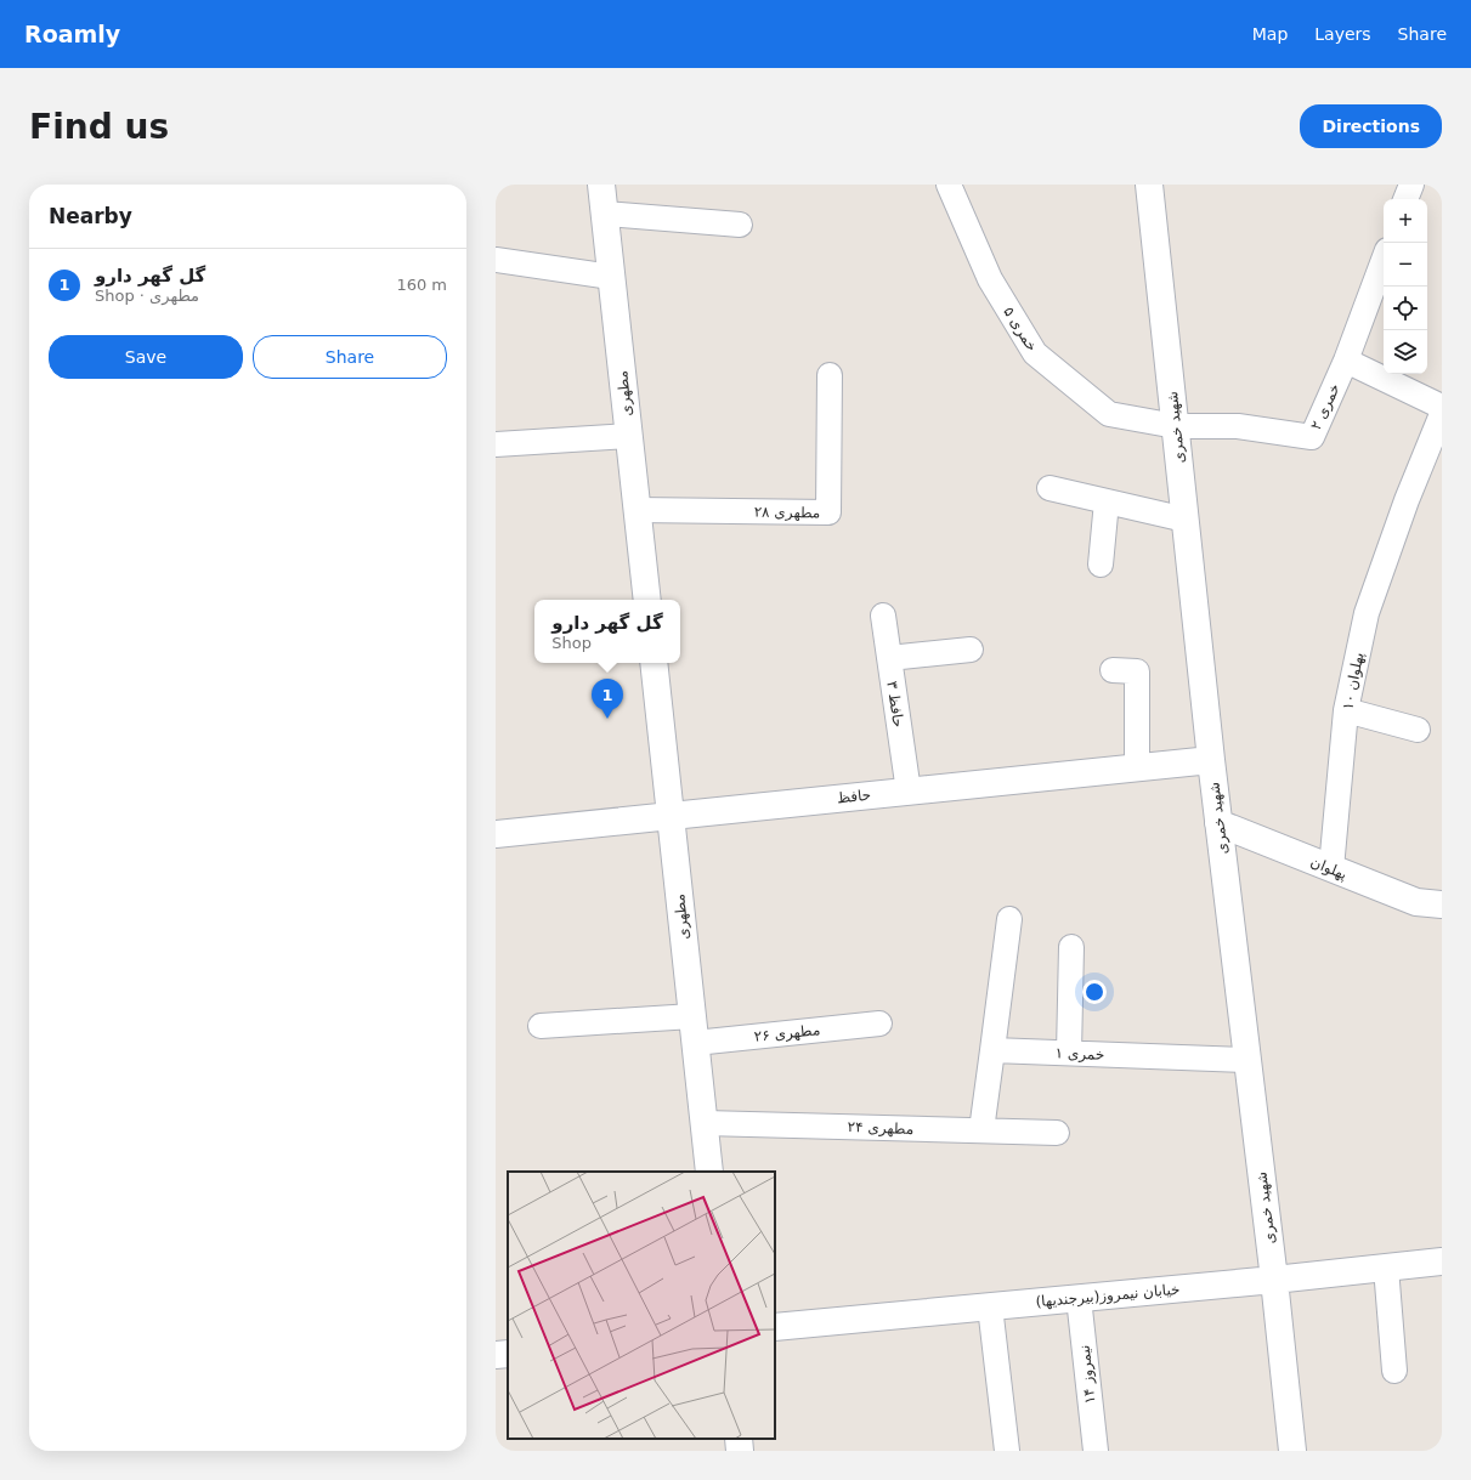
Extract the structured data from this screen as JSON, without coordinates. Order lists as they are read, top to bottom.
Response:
{
  "streets": {
    "street": [
      "خمری ۵",
      "مطهری",
      "خمری ۲",
      "شهید خمری",
      "مطهری ۲۸",
      "پهلوان ۱۰",
      "حافظ ۳",
      "حافظ",
      "پهلوان",
      "مطهری ۲۶",
      "خمری ۱",
      "مطهری ۲۴",
      "خیابان نیمروز(بیرجندیها)",
      "نیمروز ۱۴"
    ]
  },
  "crossings": [
    ["خمری ۵", "خمری ۲"],
    ["خمری ۵", "شهید خمری"],
    ["مطهری", "مطهری ۲۸"],
    ["مطهری", "حافظ"],
    ["مطهری", "مطهری ۲۶"],
    ["مطهری", "مطهری ۲۴"],
    ["خمری ۲", "شهید خمری"],
    ["شهید خمری", "حافظ"],
    ["شهید خمری", "پهلوان"],
    ["شهید خمری", "خمری ۱"],
    ["شهید خمری", "خیابان نیمروز(بیرجندیها)"],
    ["پهلوان ۱۰", "پهلوان"],
    ["حافظ ۳", "حافظ"],
    ["خیابان نیمروز(بیرجندیها)", "نیمروز ۱۴"]
  ],
  "page": {
    "header": "Roamly",
    "nav": ["Map", "Layers", "Share"],
    "buttons": [
      "Directions",
      ["Save", "Share"]
    ],
    "title": "Find us",
    "heading": "Nearby",
    "map_buttons": ["+", "−"],
    "list": [
      {
        "mark": "1",
        "name": "گل گهر دارو",
        "note": "Shop · مطهری",
        "value": "160 m"
      }
    ],
    "popup": ["گل گهر دارو", "Shop"],
    "pins": "1"
  }
}
